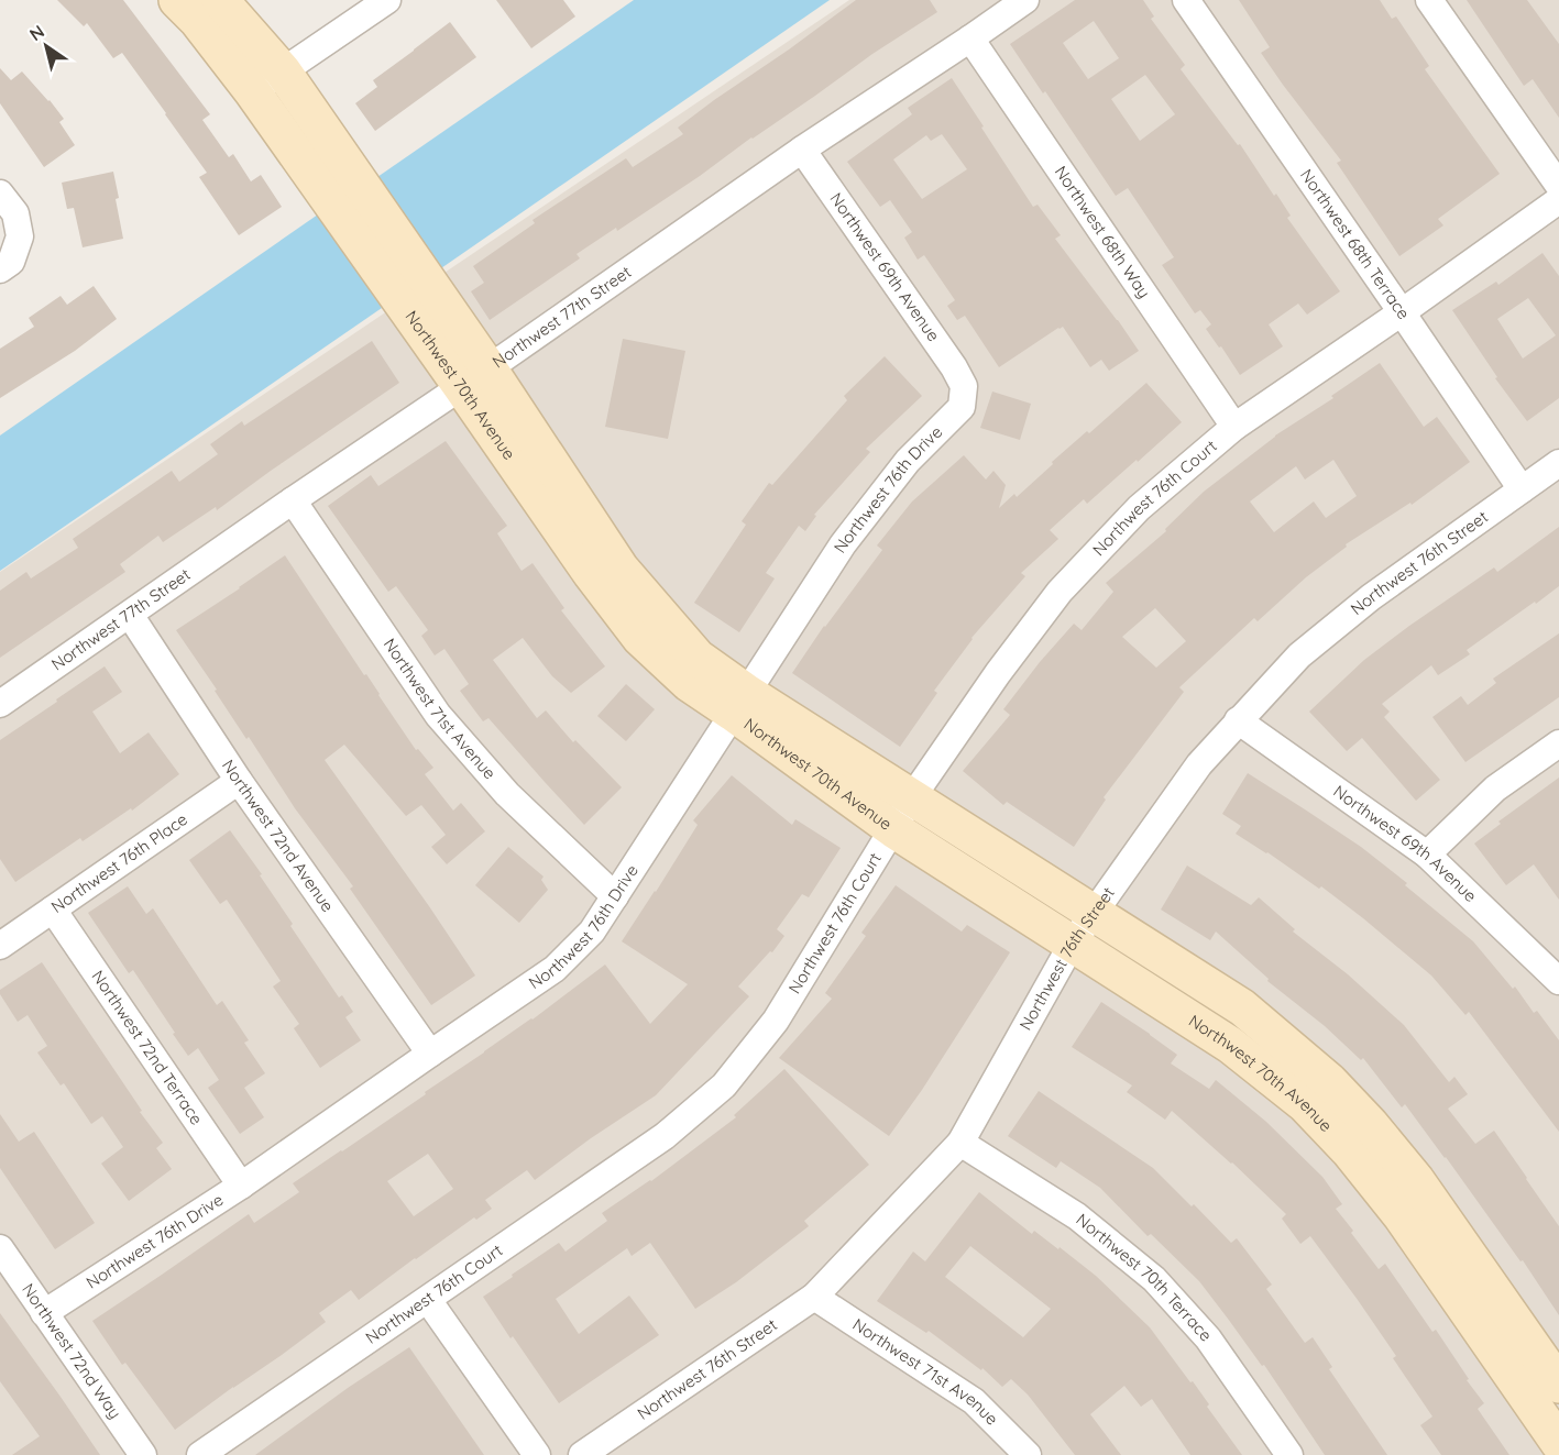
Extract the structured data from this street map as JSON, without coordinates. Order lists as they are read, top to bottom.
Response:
{
  "streets": {
    "street": [
      "Northwest 68th Way",
      "Northwest 68th Terrace",
      "Northwest 69th Avenue",
      "Northwest 77th Street",
      "Northwest 70th Avenue",
      "Northwest 76th Drive",
      "Northwest 76th Court",
      "Northwest 76th Street",
      "Northwest 71st Avenue",
      "Northwest 72nd Avenue",
      "Northwest 76th Place",
      "Northwest 72nd Terrace",
      "Northwest 70th Terrace",
      "Northwest 72nd Way"
    ]
  },
  "crossings": [
    ["Northwest 68th Way", "Northwest 77th Street"],
    ["Northwest 68th Way", "Northwest 76th Court"],
    ["Northwest 68th Terrace", "Northwest 76th Court"],
    ["Northwest 68th Terrace", "Northwest 76th Street"],
    ["Northwest 69th Avenue", "Northwest 77th Street"],
    ["Northwest 69th Avenue", "Northwest 76th Drive"],
    ["Northwest 69th Avenue", "Northwest 76th Street"],
    ["Northwest 77th Street", "Northwest 70th Avenue"],
    ["Northwest 77th Street", "Northwest 71st Avenue"],
    ["Northwest 77th Street", "Northwest 72nd Avenue"],
    ["Northwest 70th Avenue", "Northwest 76th Drive"],
    ["Northwest 70th Avenue", "Northwest 76th Court"],
    ["Northwest 70th Avenue", "Northwest 76th Street"],
    ["Northwest 76th Drive", "Northwest 71st Avenue"],
    ["Northwest 76th Drive", "Northwest 72nd Avenue"],
    ["Northwest 76th Drive", "Northwest 72nd Terrace"],
    ["Northwest 76th Drive", "Northwest 72nd Way"],
    ["Northwest 76th Street", "Northwest 71st Avenue"],
    ["Northwest 76th Street", "Northwest 70th Terrace"],
    ["Northwest 72nd Avenue", "Northwest 76th Place"],
    ["Northwest 76th Place", "Northwest 72nd Terrace"]
  ],
  "north": "top left"
}
